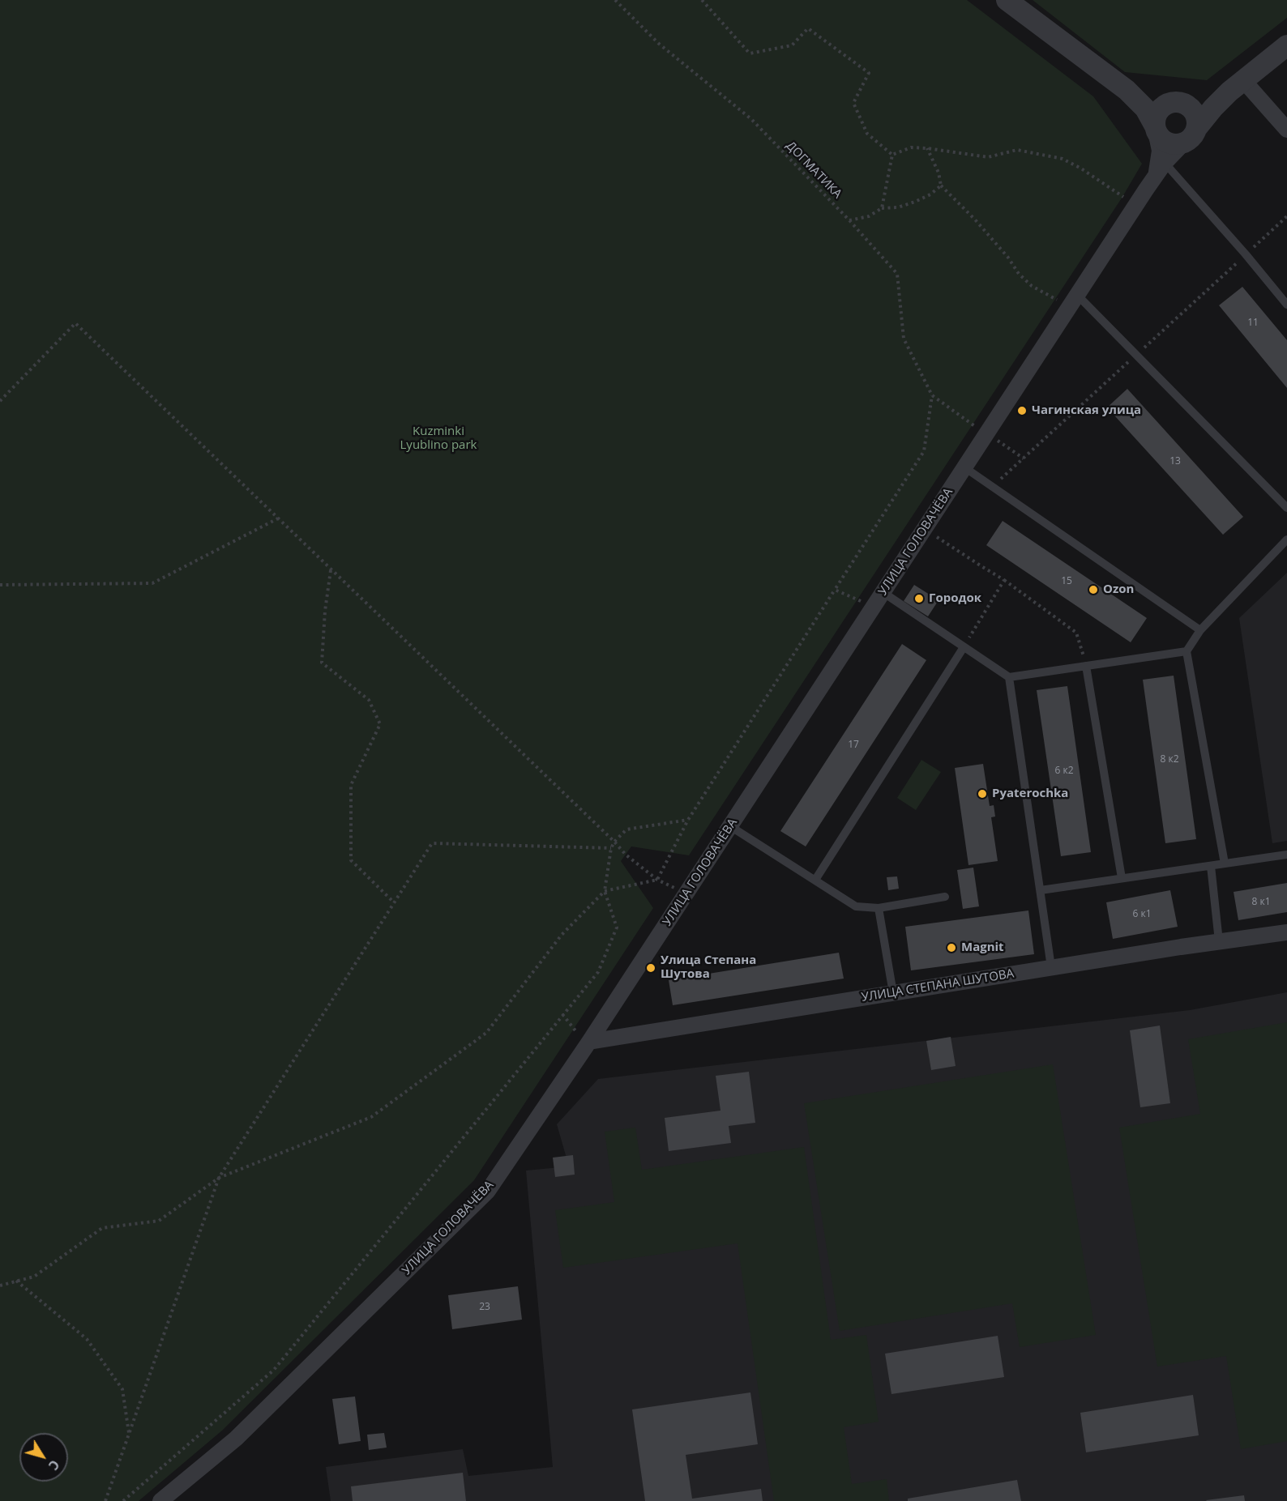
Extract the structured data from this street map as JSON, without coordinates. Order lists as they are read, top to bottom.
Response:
{
  "streets": {
    "street": ["УЛИЦА ГОЛОВАЧЁВА", "УЛИЦА СТЕПАНА ШУТОВА"],
    "path": ["ДОГМАТИКА"]
  },
  "crossings": [
    ["УЛИЦА ГОЛОВАЧЁВА", "УЛИЦА СТЕПАНА ШУТОВА"]
  ],
  "parks": ["Kuzminki Lyublino park"],
  "places": [
    "Чагинская улица",
    "Ozon",
    "Городок",
    "Pyaterochka",
    "Magnit",
    "Улица Степана Шутова"
  ],
  "house_numbers": [
    "11",
    "13",
    "15",
    "17",
    "8 к2",
    "6 к2",
    "8 к1",
    "6 к1",
    "23"
  ],
  "north": "bottom right"
}
